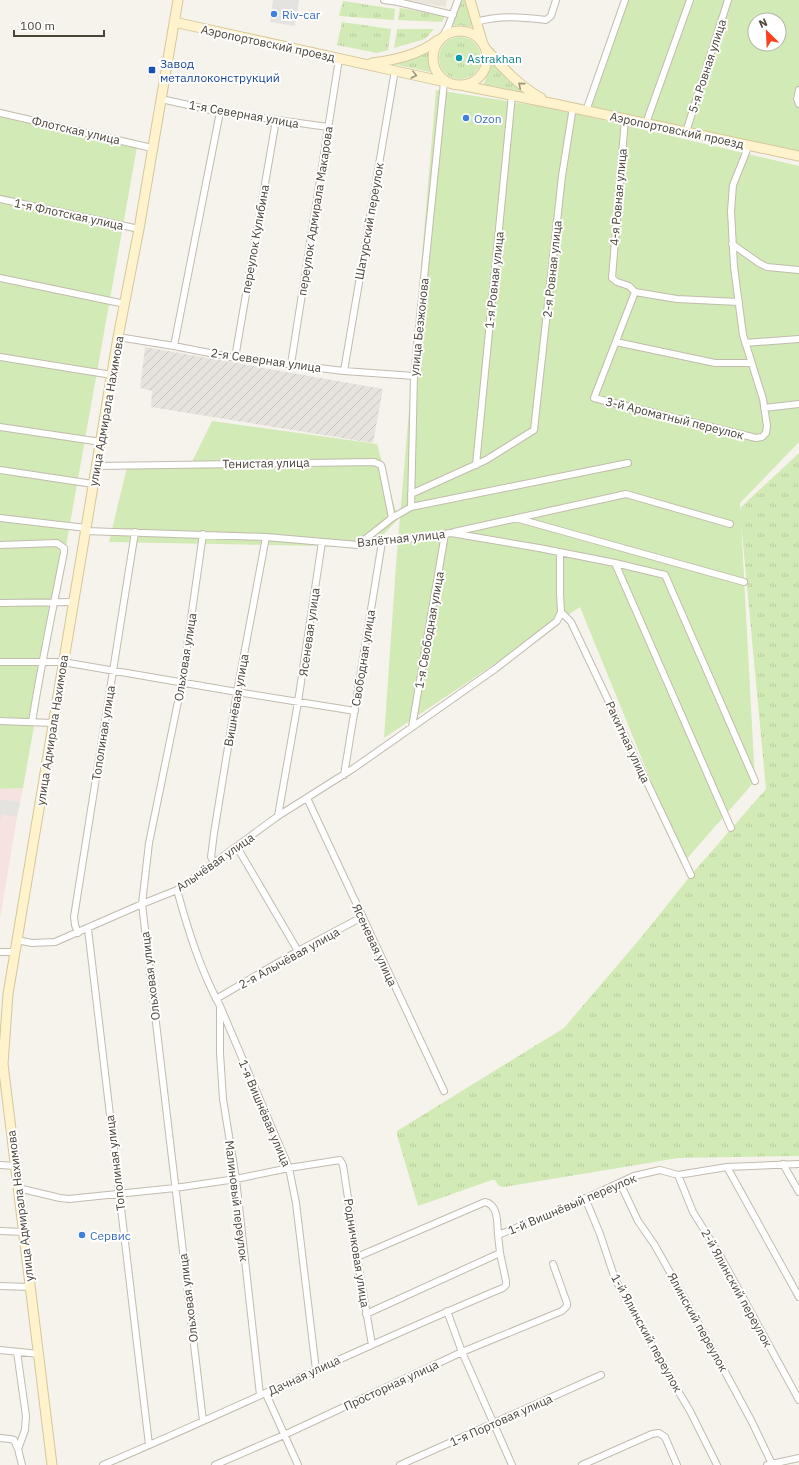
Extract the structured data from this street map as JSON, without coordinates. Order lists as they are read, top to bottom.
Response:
{
  "streets": {
    "main road": ["Аэропортовский проезд", "улица Адмирала Нахимова"],
    "street": [
      "5-я Ровная улица",
      "1-я Северная улица",
      "Флотская улица",
      "4-я Ровная улица",
      "переулок Адмирала Макарова",
      "1-я Флотская улица",
      "Шатурский переулок",
      "переулок Кулибина",
      "2-я Ровная улица",
      "1-я Ровная улица",
      "улица Безжонова",
      "2-я Северная улица",
      "3-й Ароматный переулок",
      "Тенистая улица",
      "Взлётная улица",
      "1-я Свободная улица",
      "Ясеневая улица",
      "Ольховая улица",
      "Свободная улица",
      "Вишнёвая улица",
      "Тополиная улица",
      "Ракитная улица",
      "Алычёвая улица",
      "2-я Алычёвая улица",
      "1-я Вишнёвая улица",
      "Малиновый переулок",
      "1-й Вишнёвый переулок",
      "Родничковая улица",
      "2-й Ялинский переулок",
      "Ялинский переулок",
      "1-й Ялинский переулок",
      "Дачная улица",
      "Просторная улица",
      "1-я Портовая улица"
    ]
  },
  "crossings": [
    ["Аэропортовский проезд", "5-я Ровная улица"],
    ["Аэропортовский проезд", "4-я Ровная улица"],
    ["Аэропортовский проезд", "переулок Адмирала Макарова"],
    ["Аэропортовский проезд", "Шатурский переулок"],
    ["Аэропортовский проезд", "2-я Ровная улица"],
    ["Аэропортовский проезд", "улица Безжонова"],
    ["Аэропортовский проезд", "улица Адмирала Нахимова"],
    ["1-я Северная улица", "переулок Адмирала Макарова"],
    ["1-я Северная улица", "переулок Кулибина"],
    ["1-я Северная улица", "улица Адмирала Нахимова"],
    ["Флотская улица", "улица Адмирала Нахимова"],
    ["переулок Адмирала Макарова", "2-я Северная улица"],
    ["1-я Флотская улица", "улица Адмирала Нахимова"],
    ["Шатурский переулок", "2-я Северная улица"],
    ["переулок Кулибина", "2-я Северная улица"],
    ["2-я Ровная улица", "1-я Ровная улица"],
    ["улица Безжонова", "2-я Северная улица"],
    ["2-я Северная улица", "улица Адмирала Нахимова"],
    ["улица Адмирала Нахимова", "Тенистая улица"],
    ["улица Адмирала Нахимова", "Взлётная улица"],
    ["улица Адмирала Нахимова", "Алычёвая улица"],
    ["Взлётная улица", "1-я Свободная улица"],
    ["Взлётная улица", "Ясеневая улица"],
    ["Взлётная улица", "Ольховая улица"],
    ["Взлётная улица", "Свободная улица"],
    ["Взлётная улица", "Вишнёвая улица"],
    ["Взлётная улица", "Тополиная улица"],
    ["1-я Свободная улица", "Алычёвая улица"],
    ["Ясеневая улица", "Алычёвая улица"],
    ["Ясеневая улица", "2-я Алычёвая улица"],
    ["Ольховая улица", "Алычёвая улица"],
    ["Ольховая улица", "Дачная улица"],
    ["Свободная улица", "Алычёвая улица"],
    ["Вишнёвая улица", "Алычёвая улица"],
    ["Тополиная улица", "Алычёвая улица"],
    ["Тополиная улица", "Дачная улица"],
    ["Ракитная улица", "Алычёвая улица"],
    ["Алычёвая улица", "1-я Вишнёвая улица"],
    ["2-я Алычёвая улица", "1-я Вишнёвая улица"],
    ["1-я Вишнёвая улица", "Малиновый переулок"],
    ["1-я Вишнёвая улица", "Родничковая улица"],
    ["1-я Вишнёвая улица", "Дачная улица"],
    ["Малиновый переулок", "Дачная улица"],
    ["Малиновый переулок", "Просторная улица"],
    ["1-й Вишнёвый переулок", "Родничковая улица"],
    ["1-й Вишнёвый переулок", "2-й Ялинский переулок"],
    ["1-й Вишнёвый переулок", "Ялинский переулок"],
    ["1-й Вишнёвый переулок", "1-й Ялинский переулок"],
    ["Родничковая улица", "Дачная улица"]
  ],
  "places": {
    "other": [
      "Riv-car",
      "Astrakhan",
      "Ozon",
      "Сервис"
    ],
    "transit": ["Завод металлоконструкций"]
  },
  "scale_bar": "100 m",
  "north": "top left"
}
